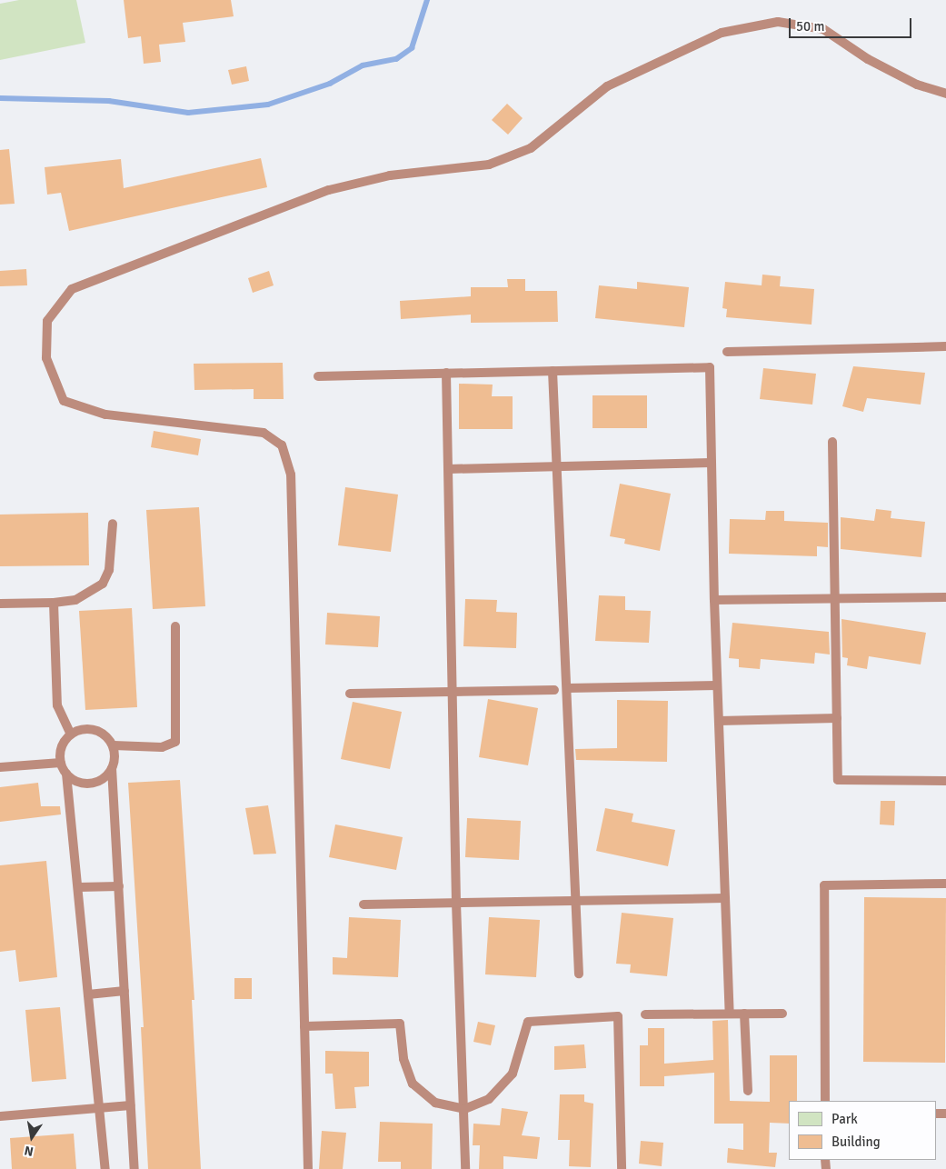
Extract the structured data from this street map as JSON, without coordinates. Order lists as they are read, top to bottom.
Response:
{
  "legend": ["Park", "Building"],
  "scale_bar": "50 m",
  "north": "bottom"
}
